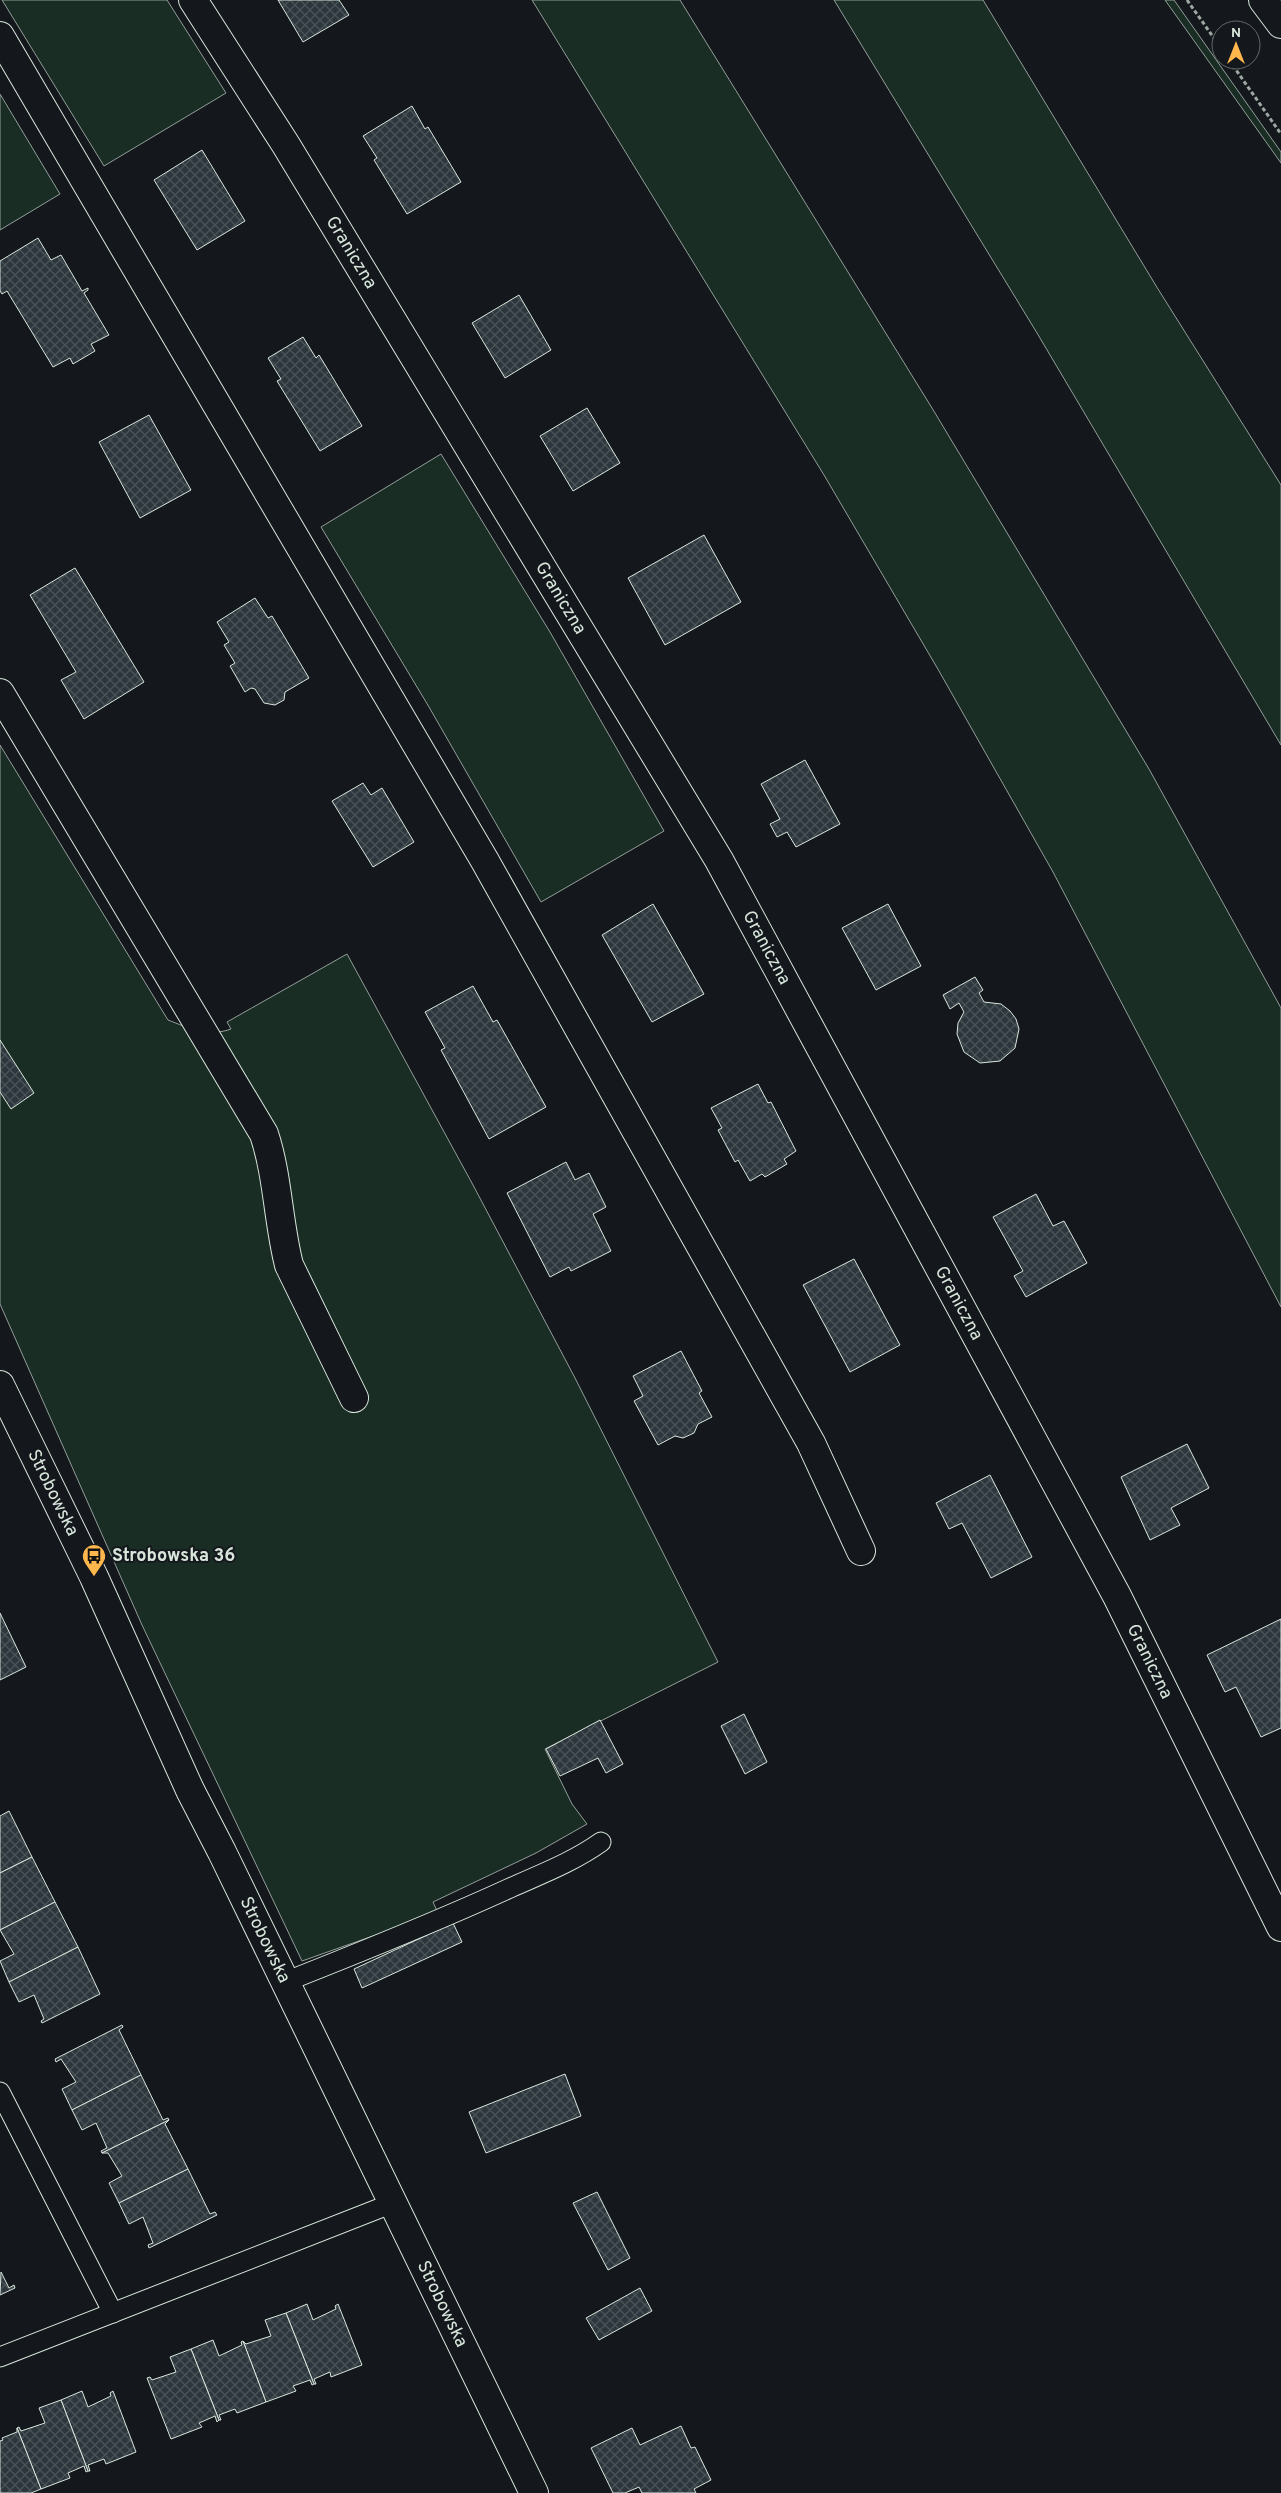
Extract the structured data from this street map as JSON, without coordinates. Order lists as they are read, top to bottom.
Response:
{
  "streets": {
    "street": ["Graniczna", "Strobowska"]
  },
  "places": {
    "bus stop": ["Strobowska 36"]
  },
  "north": "top"
}
